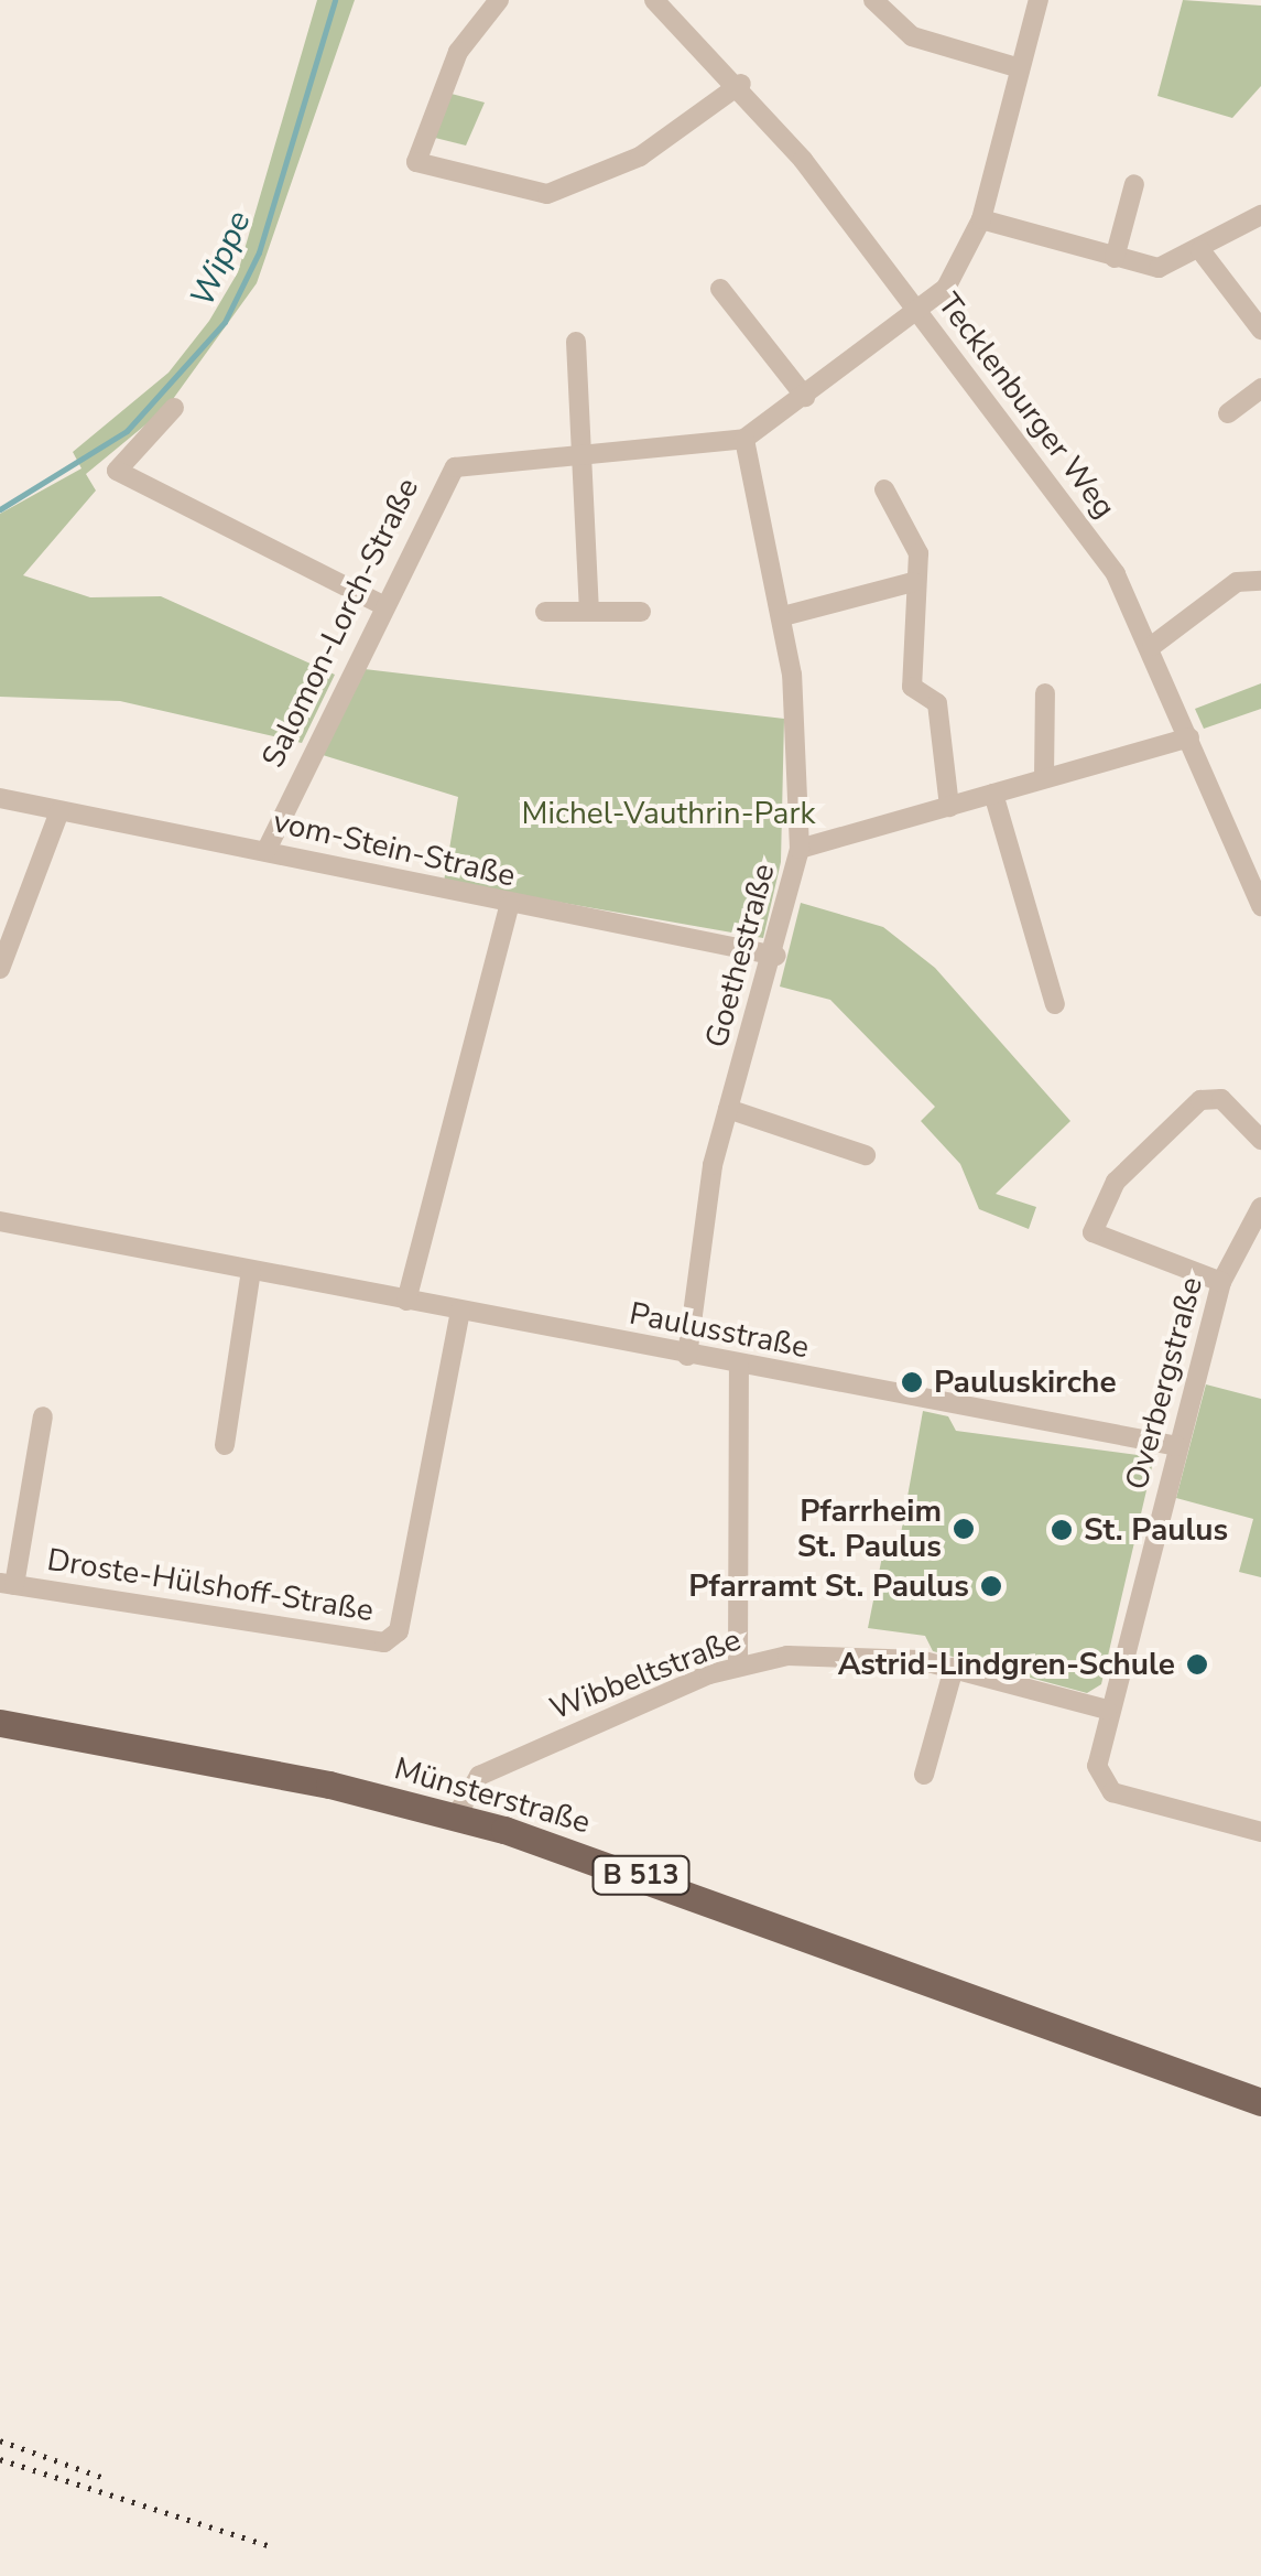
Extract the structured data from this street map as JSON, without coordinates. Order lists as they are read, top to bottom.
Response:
{
  "streets": {
    "main road": ["Münsterstraße", "B 513"],
    "street": [
      "Tecklenburger Weg",
      "Salomon-Lorch-Straße",
      "vom-Stein-Straße",
      "Goethestraße",
      "Paulusstraße",
      "Overbergstraße",
      "Droste-Hülshoff-Straße",
      "Wibbeltstraße"
    ]
  },
  "crossings": [
    ["Tecklenburger Weg", "Salomon-Lorch-Straße"],
    ["Salomon-Lorch-Straße", "vom-Stein-Straße"],
    ["Salomon-Lorch-Straße", "Goethestraße"],
    ["vom-Stein-Straße", "Goethestraße"],
    ["Goethestraße", "Paulusstraße"],
    ["Paulusstraße", "Overbergstraße"],
    ["Paulusstraße", "Droste-Hülshoff-Straße"],
    ["Overbergstraße", "Wibbeltstraße"],
    ["Wibbeltstraße", "Münsterstraße"]
  ],
  "water": ["Wippe"],
  "parks": ["Michel-Vauthrin-Park"],
  "places": [
    "Pauluskirche",
    "Pfarrheim St. Paulus",
    "St. Paulus",
    "Pfarramt St. Paulus",
    "Astrid-Lindgren-Schule"
  ]
}
